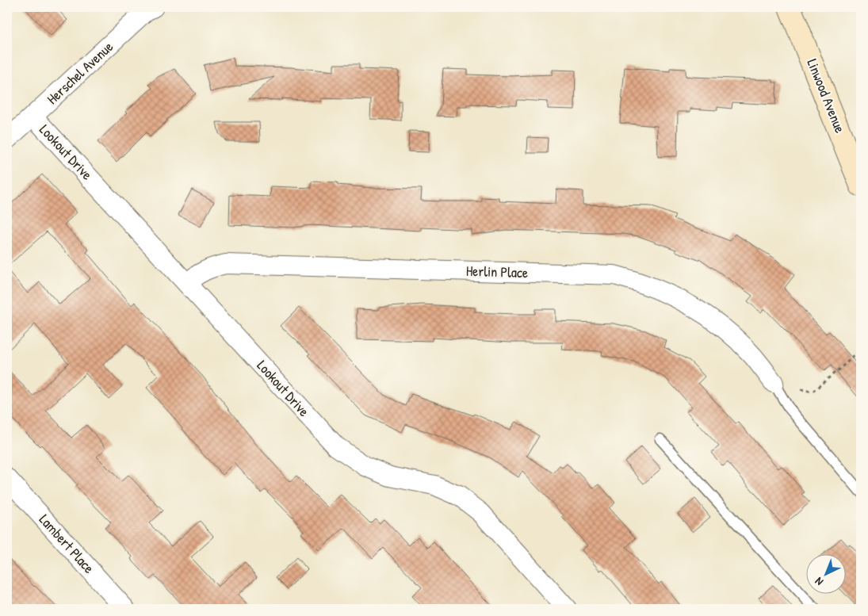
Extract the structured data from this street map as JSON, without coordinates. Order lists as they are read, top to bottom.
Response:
{
  "streets": {
    "main road": ["Linwood Avenue"],
    "street": [
      "Herschel Avenue",
      "Lookout Drive",
      "Herlin Place",
      "Lambert Place"
    ]
  },
  "crossings": [
    ["Herschel Avenue", "Lookout Drive"],
    ["Lookout Drive", "Herlin Place"]
  ],
  "north": "bottom left"
}
